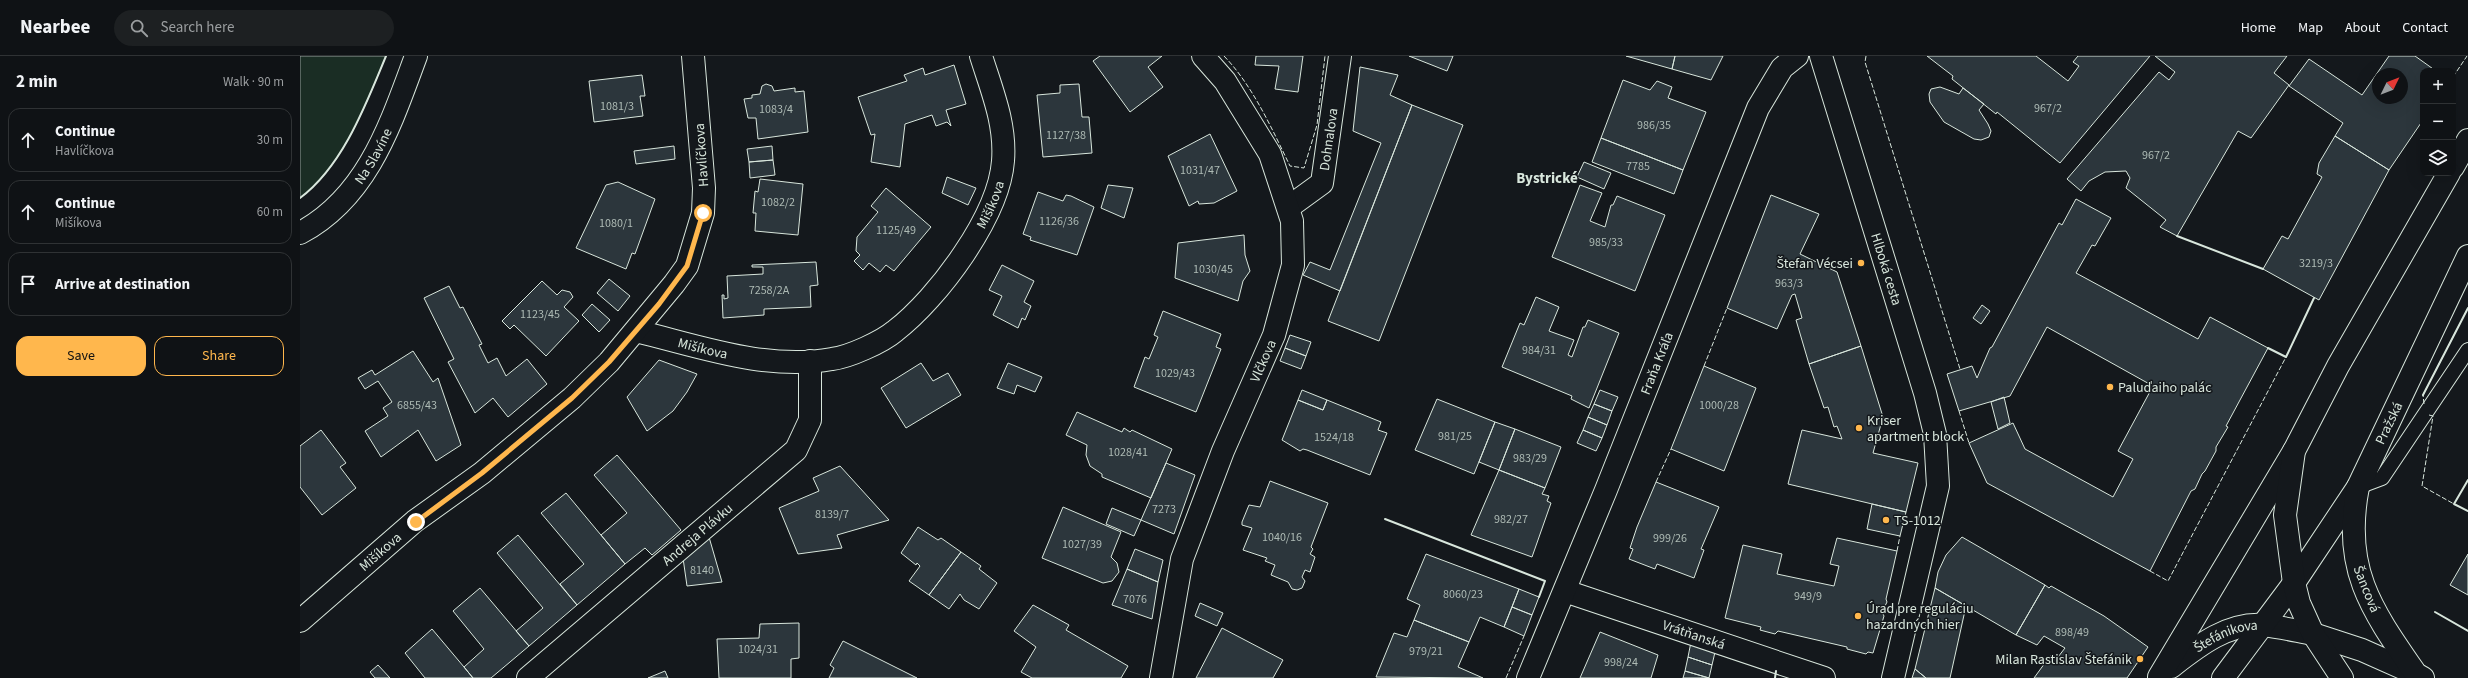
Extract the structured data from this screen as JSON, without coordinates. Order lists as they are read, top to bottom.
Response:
{
  "streets": {
    "street": [
      "Dohnalova",
      "Na Slavíne",
      "Havlíčkova",
      "Mišíkova",
      "Hlboká cesta",
      "Vlčkova",
      "Fraňa Kráľa",
      "Pražská",
      "Andreja Plávku",
      "Šancová",
      "Vrátňanská",
      "Štefánikova"
    ]
  },
  "crossings": [
    ["Dohnalova", "Vlčkova"],
    ["Havlíčkova", "Mišíkova"],
    ["Mišíkova", "Andreja Plávku"],
    ["Fraňa Kráľa", "Vrátňanská"],
    ["Pražská", "Šancová"],
    ["Pražská", "Štefánikova"]
  ],
  "districts": ["Bystrické"],
  "places": [
    "Štefan Vécsei",
    "Paluďaiho palác",
    "Kriser apartment block",
    "TS-1012",
    "Úrad pre reguláciu hazardných hier",
    "Milan Rastislav Štefánik"
  ],
  "house_numbers": [
    "1081/3",
    "967/2",
    "1083/4",
    "986/35",
    "1127/38",
    "967/2",
    "7785",
    "1031/47",
    "1082/2",
    "1126/36",
    "1080/1",
    "1125/49",
    "985/33",
    "3219/3",
    "1030/45",
    "963/3",
    "7258/2A",
    "1123/45",
    "984/31",
    "1029/43",
    "6855/43",
    "1000/28",
    "981/25",
    "1524/18",
    "1028/41",
    "983/29",
    "7273",
    "8139/7",
    "982/27",
    "1040/16",
    "999/26",
    "1027/39",
    "8140",
    "8060/23",
    "949/9",
    "7076",
    "898/49",
    "1024/31",
    "979/21",
    "998/24"
  ],
  "north": "top right",
  "page": {
    "header": "Nearbee",
    "search": "Search here",
    "nav": [
      "Home",
      "Map",
      "About",
      "Contact"
    ],
    "heading": ["2 min", "Walk · 90 m"],
    "map_buttons": ["+", "−"],
    "list": [
      ["Continue", "Havlíčkova", "30 m"],
      ["Continue", "Mišíkova", "60 m"],
      "Arrive at destination"
    ],
    "buttons": ["Save", "Share"]
  }
}
